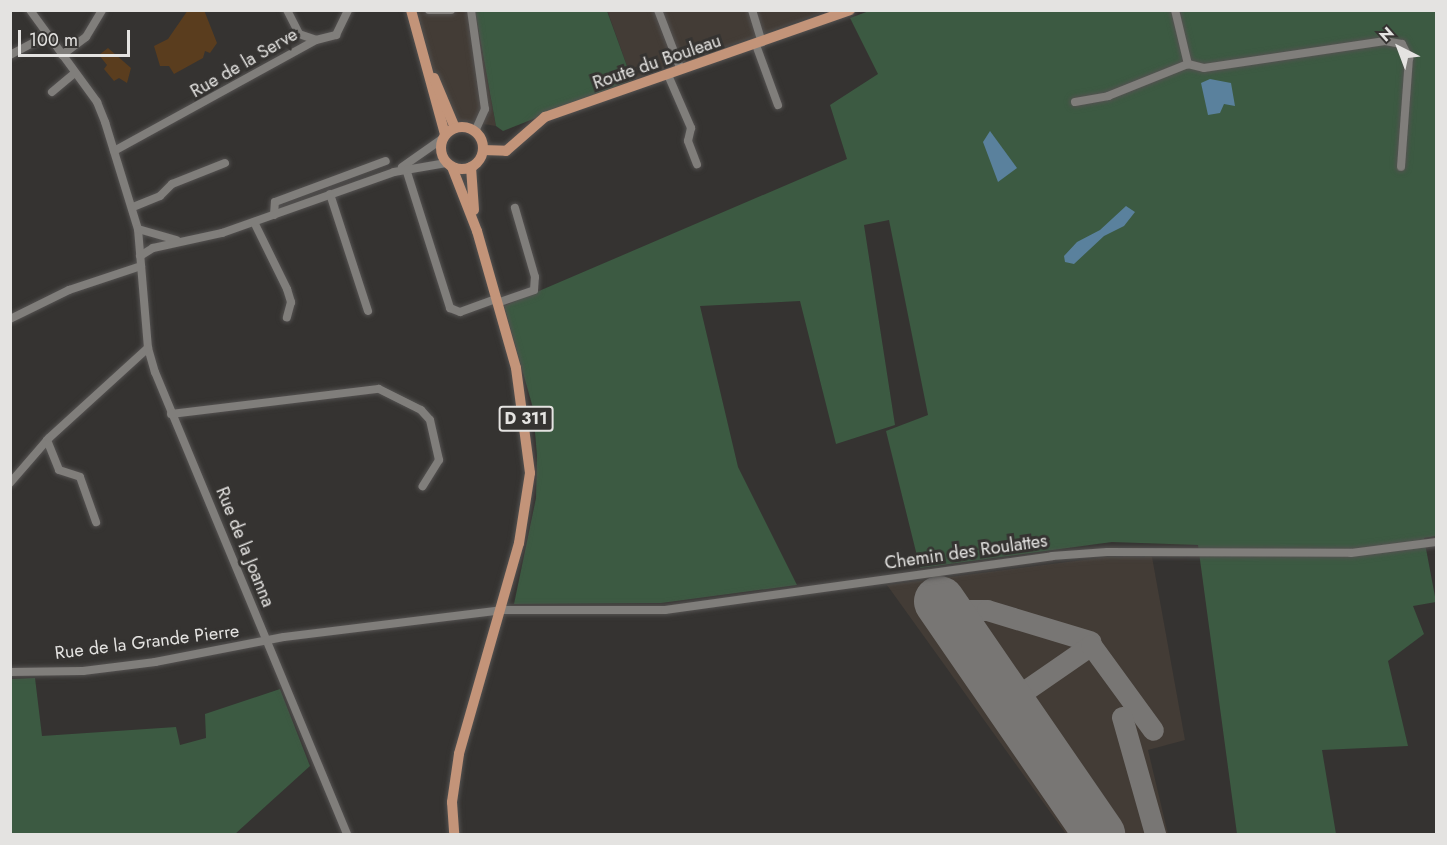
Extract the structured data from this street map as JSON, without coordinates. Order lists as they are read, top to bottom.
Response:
{
  "streets": {
    "main road": ["Route du Bouleau", "D 311"],
    "street": [
      "Rue de la Serve",
      "Rue de la Joanna",
      "Chemin des Roulattes",
      "Rue de la Grande Pierre"
    ]
  },
  "crossings": [
    ["Route du Bouleau", "D 311"],
    ["Rue de la Serve", "Rue de la Joanna"],
    ["D 311", "Chemin des Roulattes"],
    ["D 311", "Rue de la Grande Pierre"],
    ["Rue de la Joanna", "Rue de la Grande Pierre"],
    ["Chemin des Roulattes", "Rue de la Grande Pierre"]
  ],
  "scale_bar": "100 m",
  "north": "top left"
}
